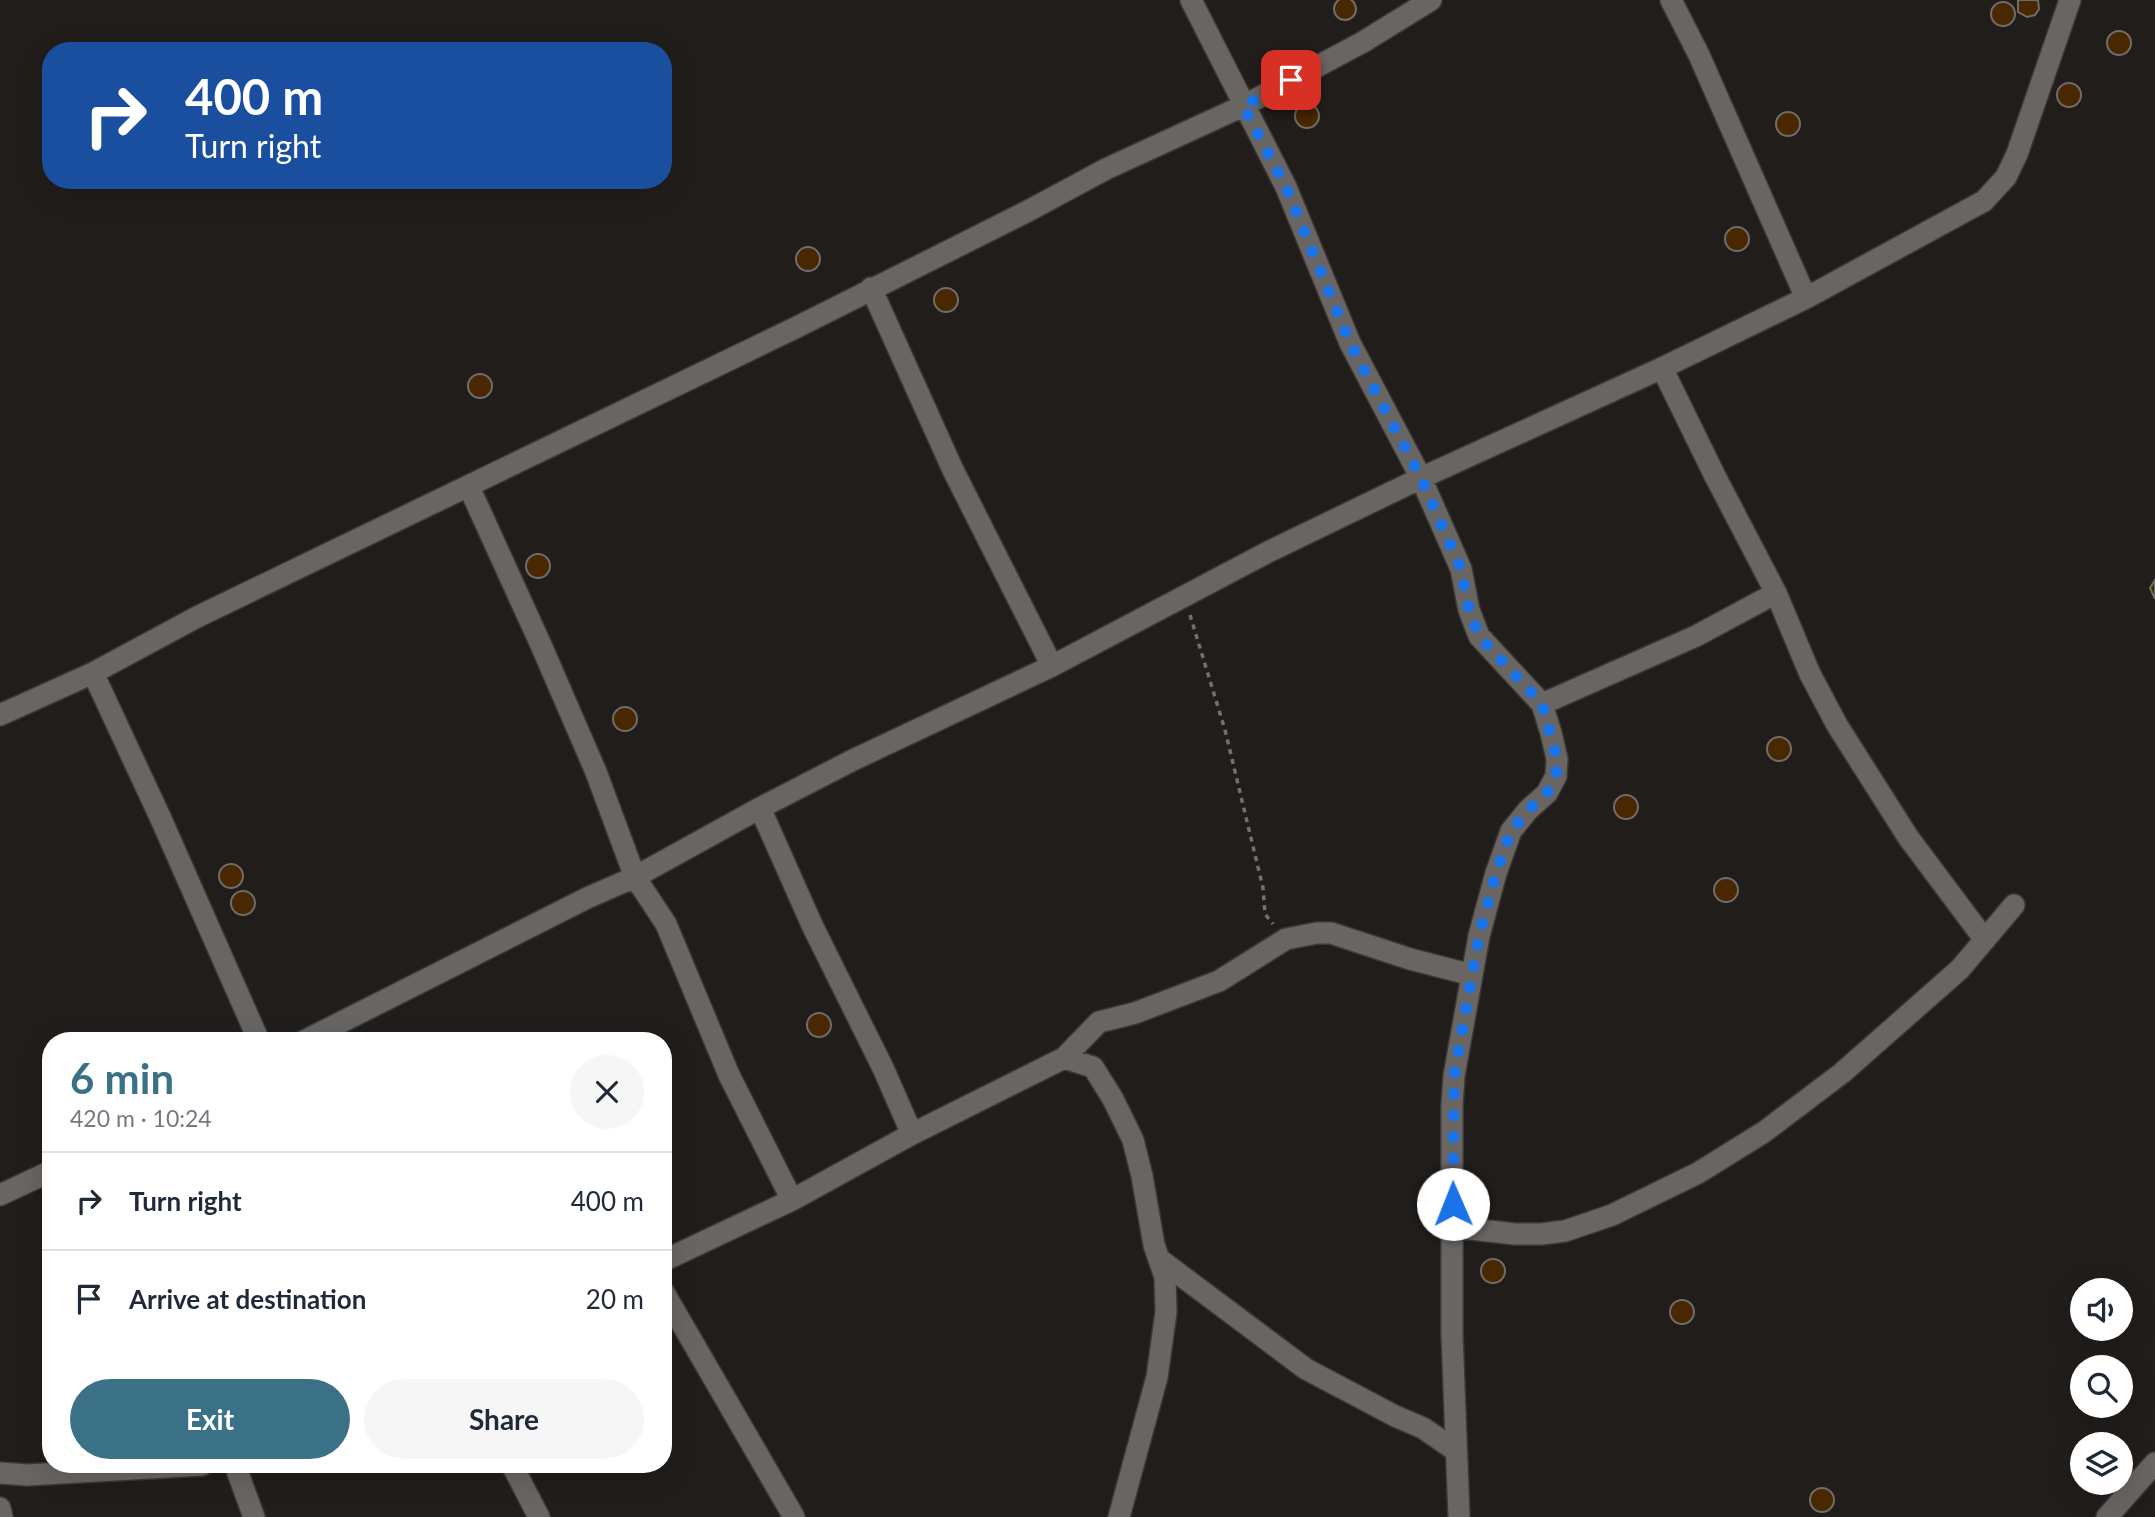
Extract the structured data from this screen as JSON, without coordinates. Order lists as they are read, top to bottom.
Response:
{
  "page": {
    "turn": ["400 m", "Turn right"],
    "heading": ["6 min", "420 m · 10:24"],
    "list": [
      {
        "name": "Turn right",
        "value": "400 m"
      },
      {
        "name": "Arrive at destination",
        "value": "20 m"
      }
    ],
    "buttons": ["Exit", "Share"]
  }
}
